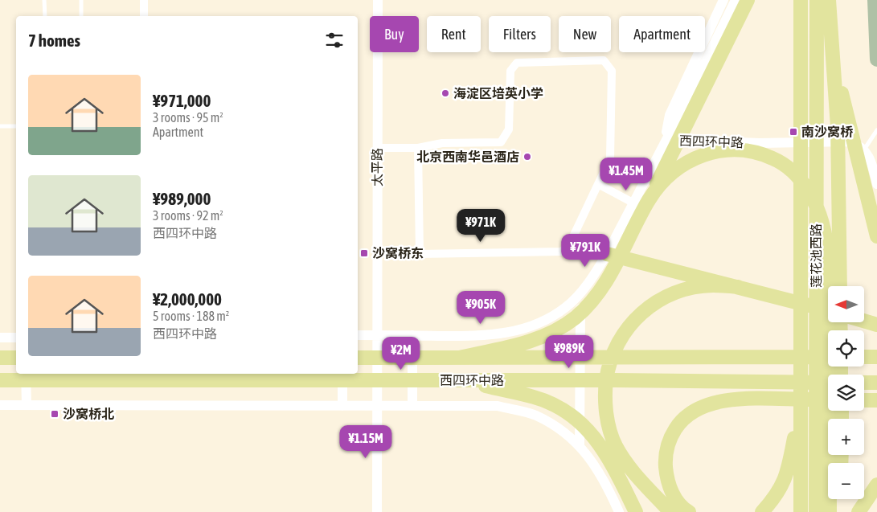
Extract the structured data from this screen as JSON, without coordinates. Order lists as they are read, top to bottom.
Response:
{
  "streets": {
    "highway": ["西四环中路", "莲花池西路"],
    "street": ["太平路"]
  },
  "crossings": [
    ["西四环中路", "太平路"]
  ],
  "places": {
    "other": ["海淀区培英小学", "北京西南华邑酒店"],
    "transit": ["南沙窝桥", "沙窝桥东", "沙窝桥北"]
  },
  "north": "left",
  "page": {
    "chip": [
      "Buy",
      "Rent",
      "Filters",
      "New",
      "Apartment"
    ],
    "heading": "7 homes",
    "list": [
      {
        "name": "¥971,000",
        "note": "3 rooms · 95 m² · Apartment"
      },
      {
        "name": "¥989,000",
        "note": "3 rooms · 92 m² · 西四环中路"
      },
      {
        "name": "¥2,000,000",
        "note": "5 rooms · 188 m² · 西四环中路"
      }
    ],
    "price": [
      "¥1.45M",
      "¥971K",
      "¥791K",
      "¥905K",
      "¥989K",
      "¥2M",
      "¥1.15M"
    ],
    "map_buttons": ["+", "−"]
  }
}
